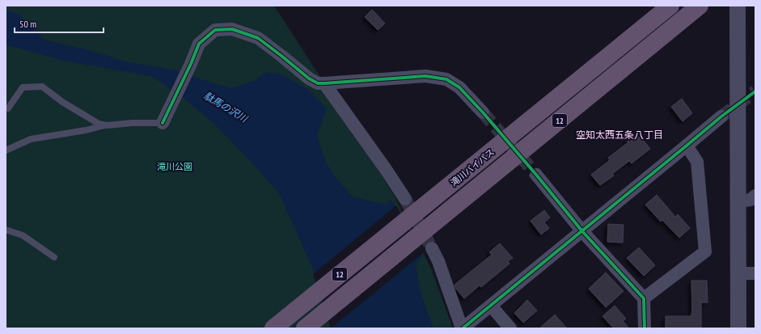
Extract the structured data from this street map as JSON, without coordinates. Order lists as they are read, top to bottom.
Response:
{
  "streets": {
    "highway": ["12", "滝川バイパス"]
  },
  "districts": ["空知太西五条八丁目"],
  "water": ["駄馬の沢川"],
  "parks": ["滝川公園"],
  "scale_bar": "50 m"
}
